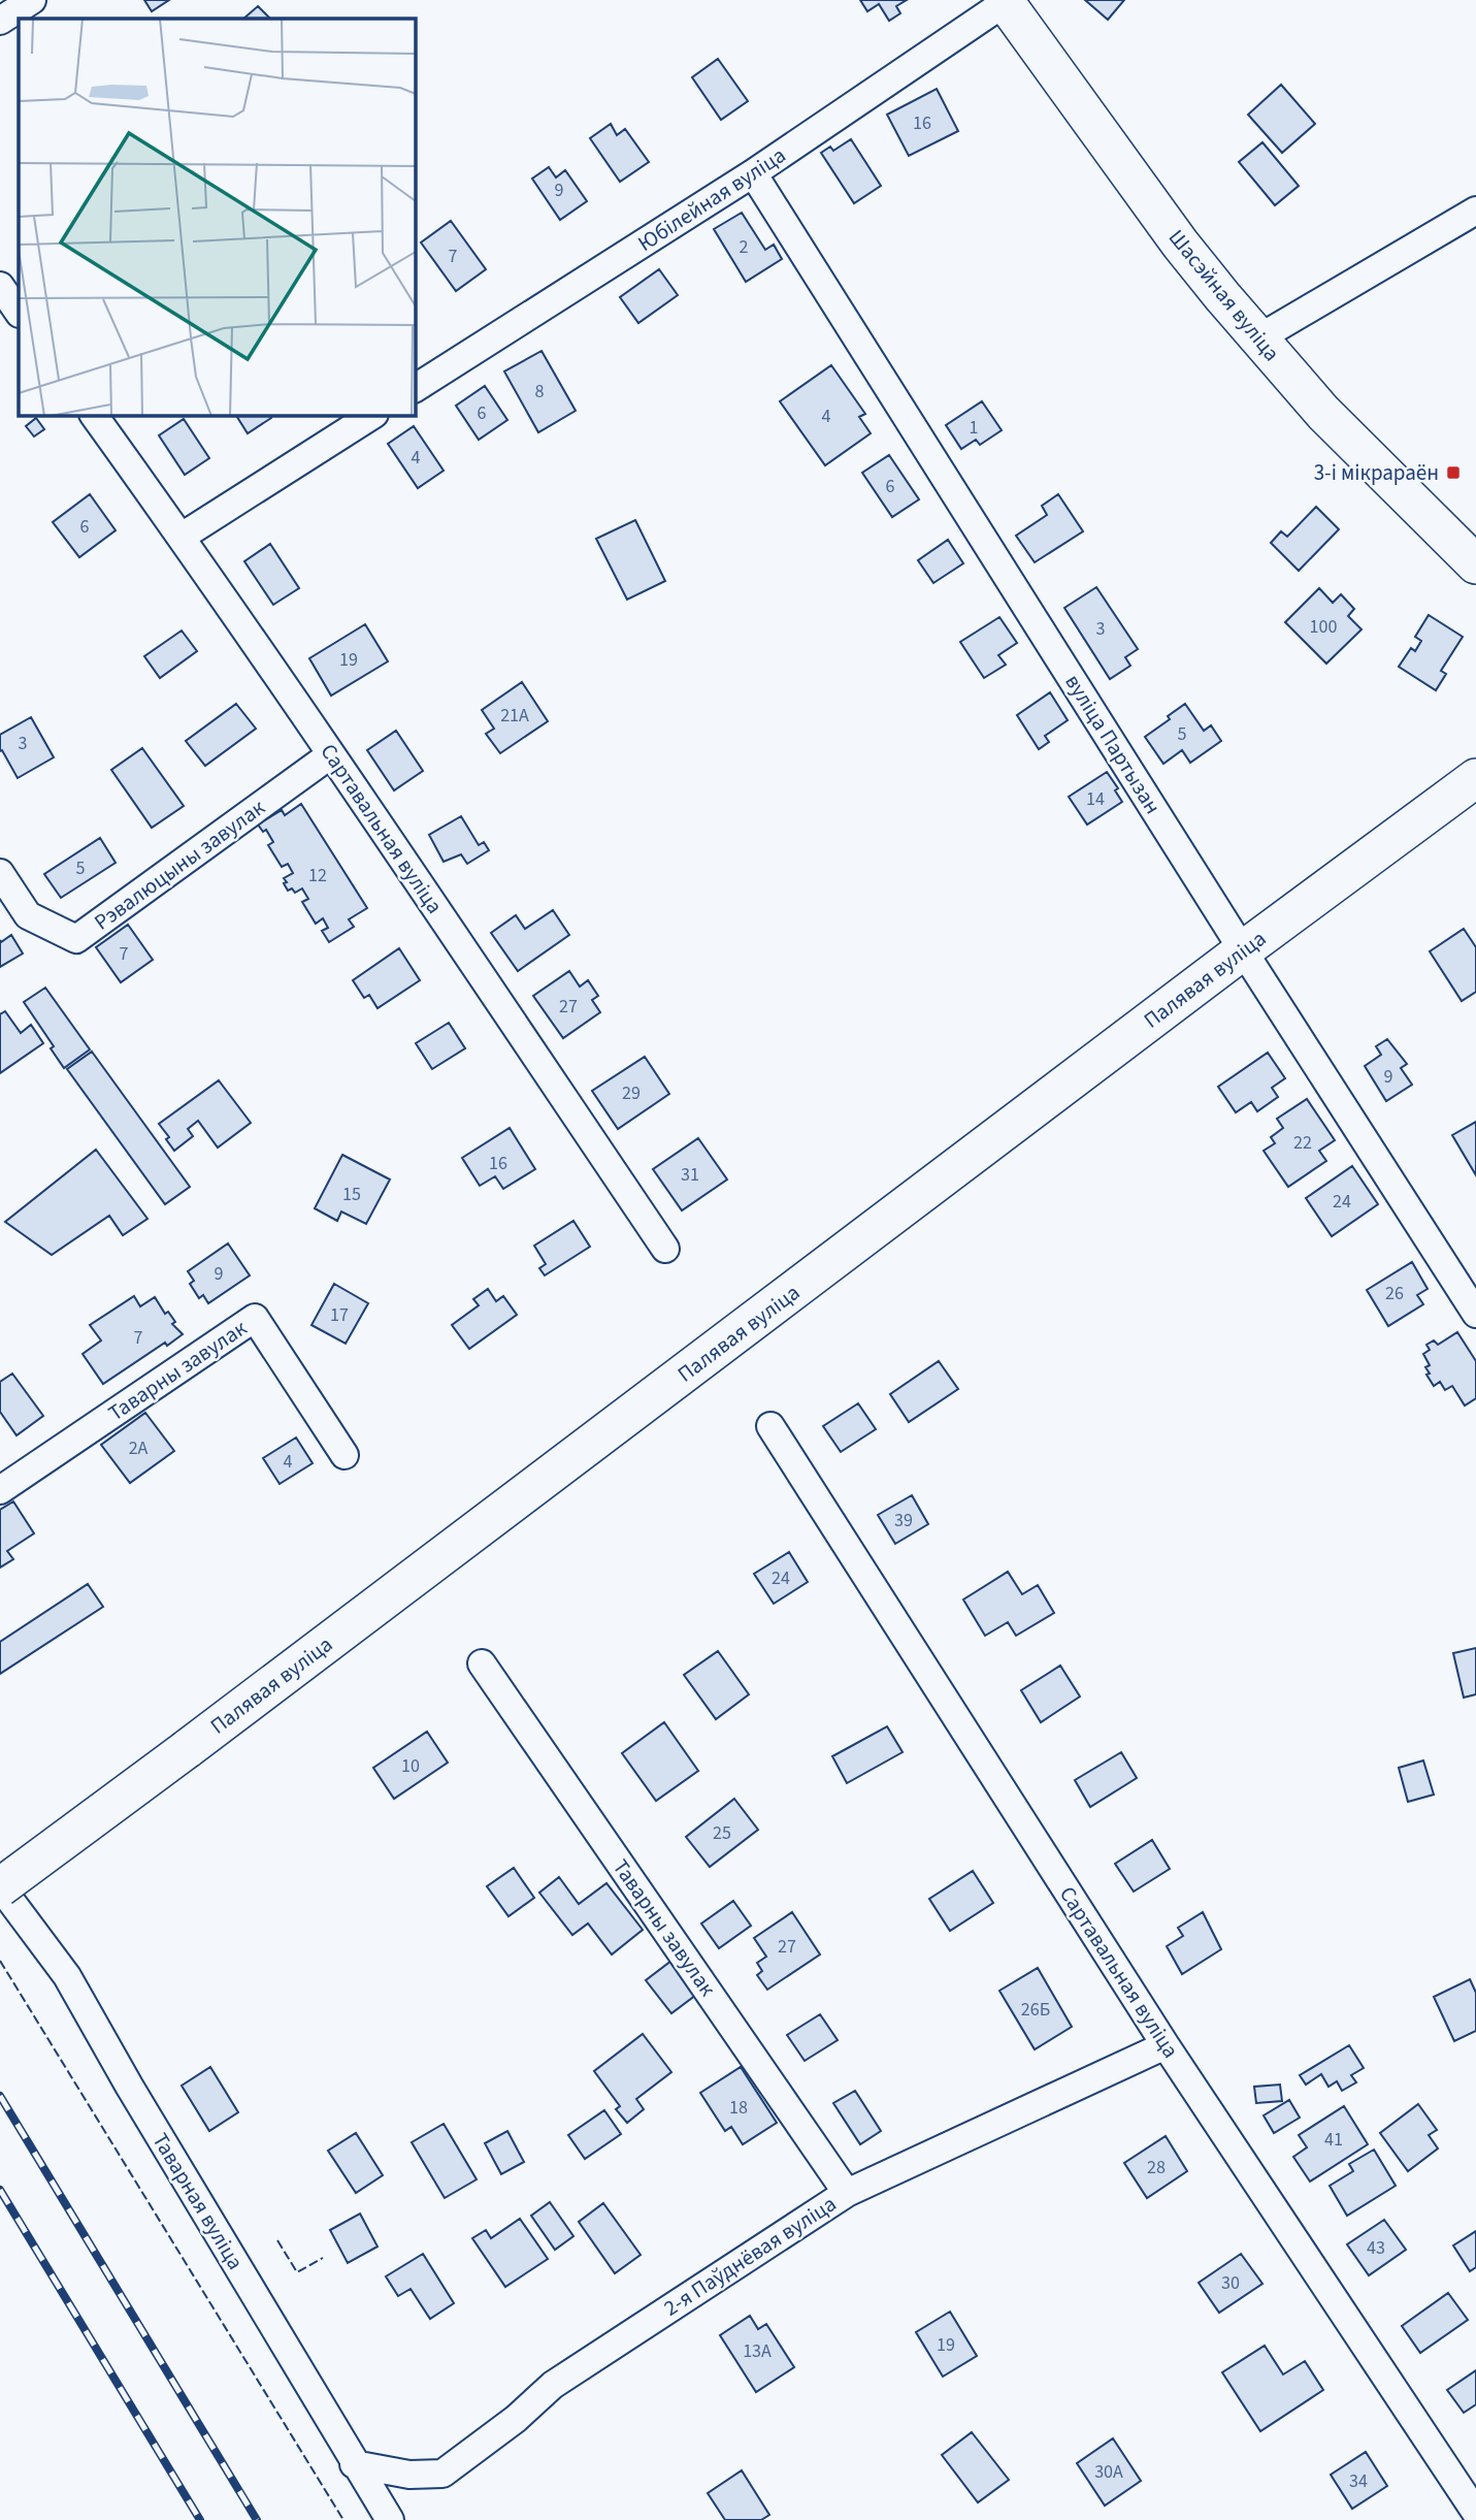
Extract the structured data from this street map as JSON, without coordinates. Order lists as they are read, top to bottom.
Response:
{
  "streets": {
    "main road": ["Шасэйная вуліца", "Палявая вуліца"],
    "street": [
      "Юбілейная вуліца",
      "вуліца Партызан",
      "Сартавальная вуліца",
      "Рэвалюцыны завулак",
      "Таварны завулак",
      "Таварная вуліца",
      "2-я Паўднёвая вуліца"
    ]
  },
  "crossings": [
    ["Юбілейная вуліца", "Шасэйная вуліца"],
    ["Юбілейная вуліца", "вуліца Партызан"],
    ["вуліца Партызан", "Палявая вуліца"],
    ["Сартавальная вуліца", "Рэвалюцыны завулак"],
    ["Сартавальная вуліца", "2-я Паўднёвая вуліца"],
    ["Палявая вуліца", "Таварная вуліца"],
    ["Таварны завулак", "2-я Паўднёвая вуліца"],
    ["Таварная вуліца", "2-я Паўднёвая вуліца"]
  ],
  "places": {
    "transit": ["3-і мікрараён"]
  },
  "house_numbers": [
    "16",
    "9",
    "2",
    "7",
    "8",
    "6",
    "4",
    "1",
    "4",
    "6",
    "6",
    "100",
    "3",
    "19",
    "21А",
    "5",
    "3",
    "14",
    "5",
    "12",
    "7",
    "27",
    "9",
    "29",
    "22",
    "16",
    "31",
    "15",
    "24",
    "9",
    "26",
    "17",
    "7",
    "2А",
    "4",
    "39",
    "24",
    "10",
    "25",
    "27",
    "26Б",
    "18",
    "41",
    "28",
    "43",
    "30",
    "19",
    "13А",
    "30А",
    "34"
  ]
}
